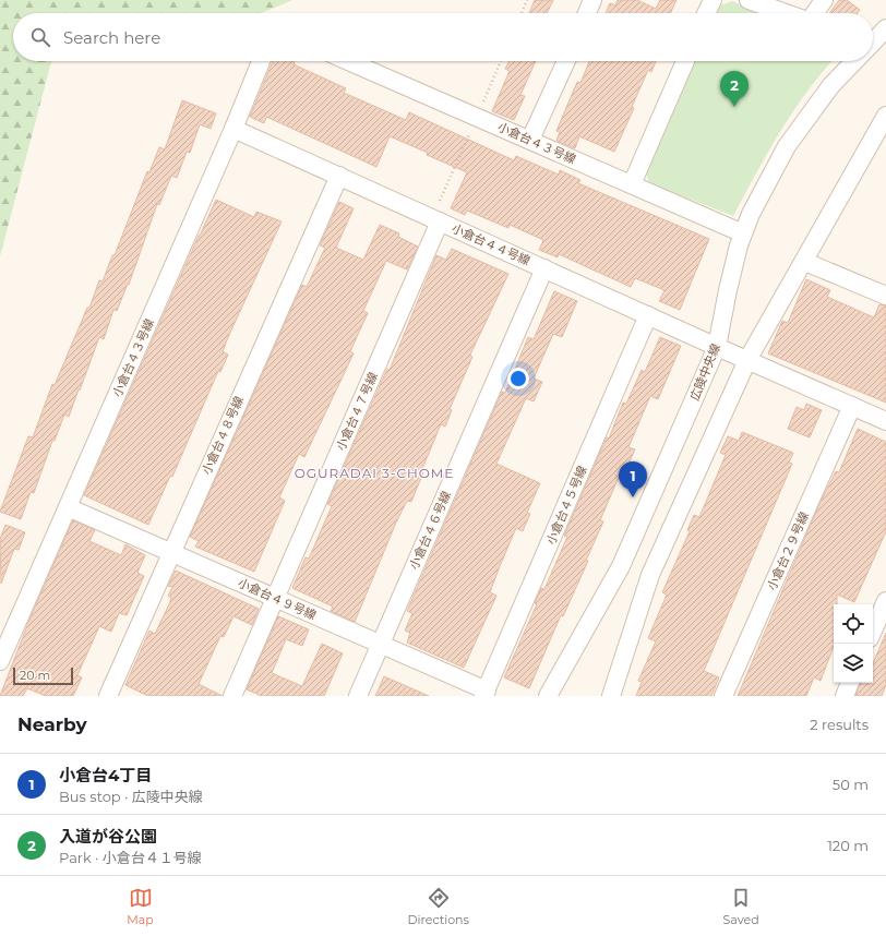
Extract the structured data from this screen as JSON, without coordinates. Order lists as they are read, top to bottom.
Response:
{
  "streets": {
    "street": [
      "小倉台４３号線",
      "小倉台４４号線",
      "広陵中央線",
      "小倉台４７号線",
      "小倉台４８号線",
      "小倉台４５号線",
      "小倉台４６号線",
      "小倉台２９号線",
      "小倉台４９号線"
    ]
  },
  "crossings": [
    ["小倉台４３号線", "小倉台４４号線"],
    ["小倉台４３号線", "広陵中央線"],
    ["小倉台４３号線", "小倉台４９号線"],
    ["小倉台４４号線", "広陵中央線"],
    ["小倉台４４号線", "小倉台４７号線"],
    ["小倉台４４号線", "小倉台４８号線"],
    ["小倉台４４号線", "小倉台４５号線"],
    ["小倉台４４号線", "小倉台４６号線"],
    ["小倉台４４号線", "小倉台２９号線"],
    ["小倉台４７号線", "小倉台４９号線"],
    ["小倉台４８号線", "小倉台４９号線"],
    ["小倉台４５号線", "小倉台４９号線"],
    ["小倉台４６号線", "小倉台４９号線"]
  ],
  "districts": ["OGURADAI 3-CHOME"],
  "scale_bar": "20 m",
  "page": {
    "search": "Search here",
    "pins": ["2", "1"],
    "scale": "20 m",
    "heading": ["Nearby", "2 results"],
    "list": [
      {
        "mark": "1",
        "name": "小倉台4丁目",
        "note": "Bus stop · 広陵中央線",
        "value": "50 m"
      },
      {
        "mark": "2",
        "name": "入道が谷公園",
        "note": "Park · 小倉台４１号線",
        "value": "120 m"
      }
    ],
    "nav": ["Map", "Directions", "Saved"]
  }
}
